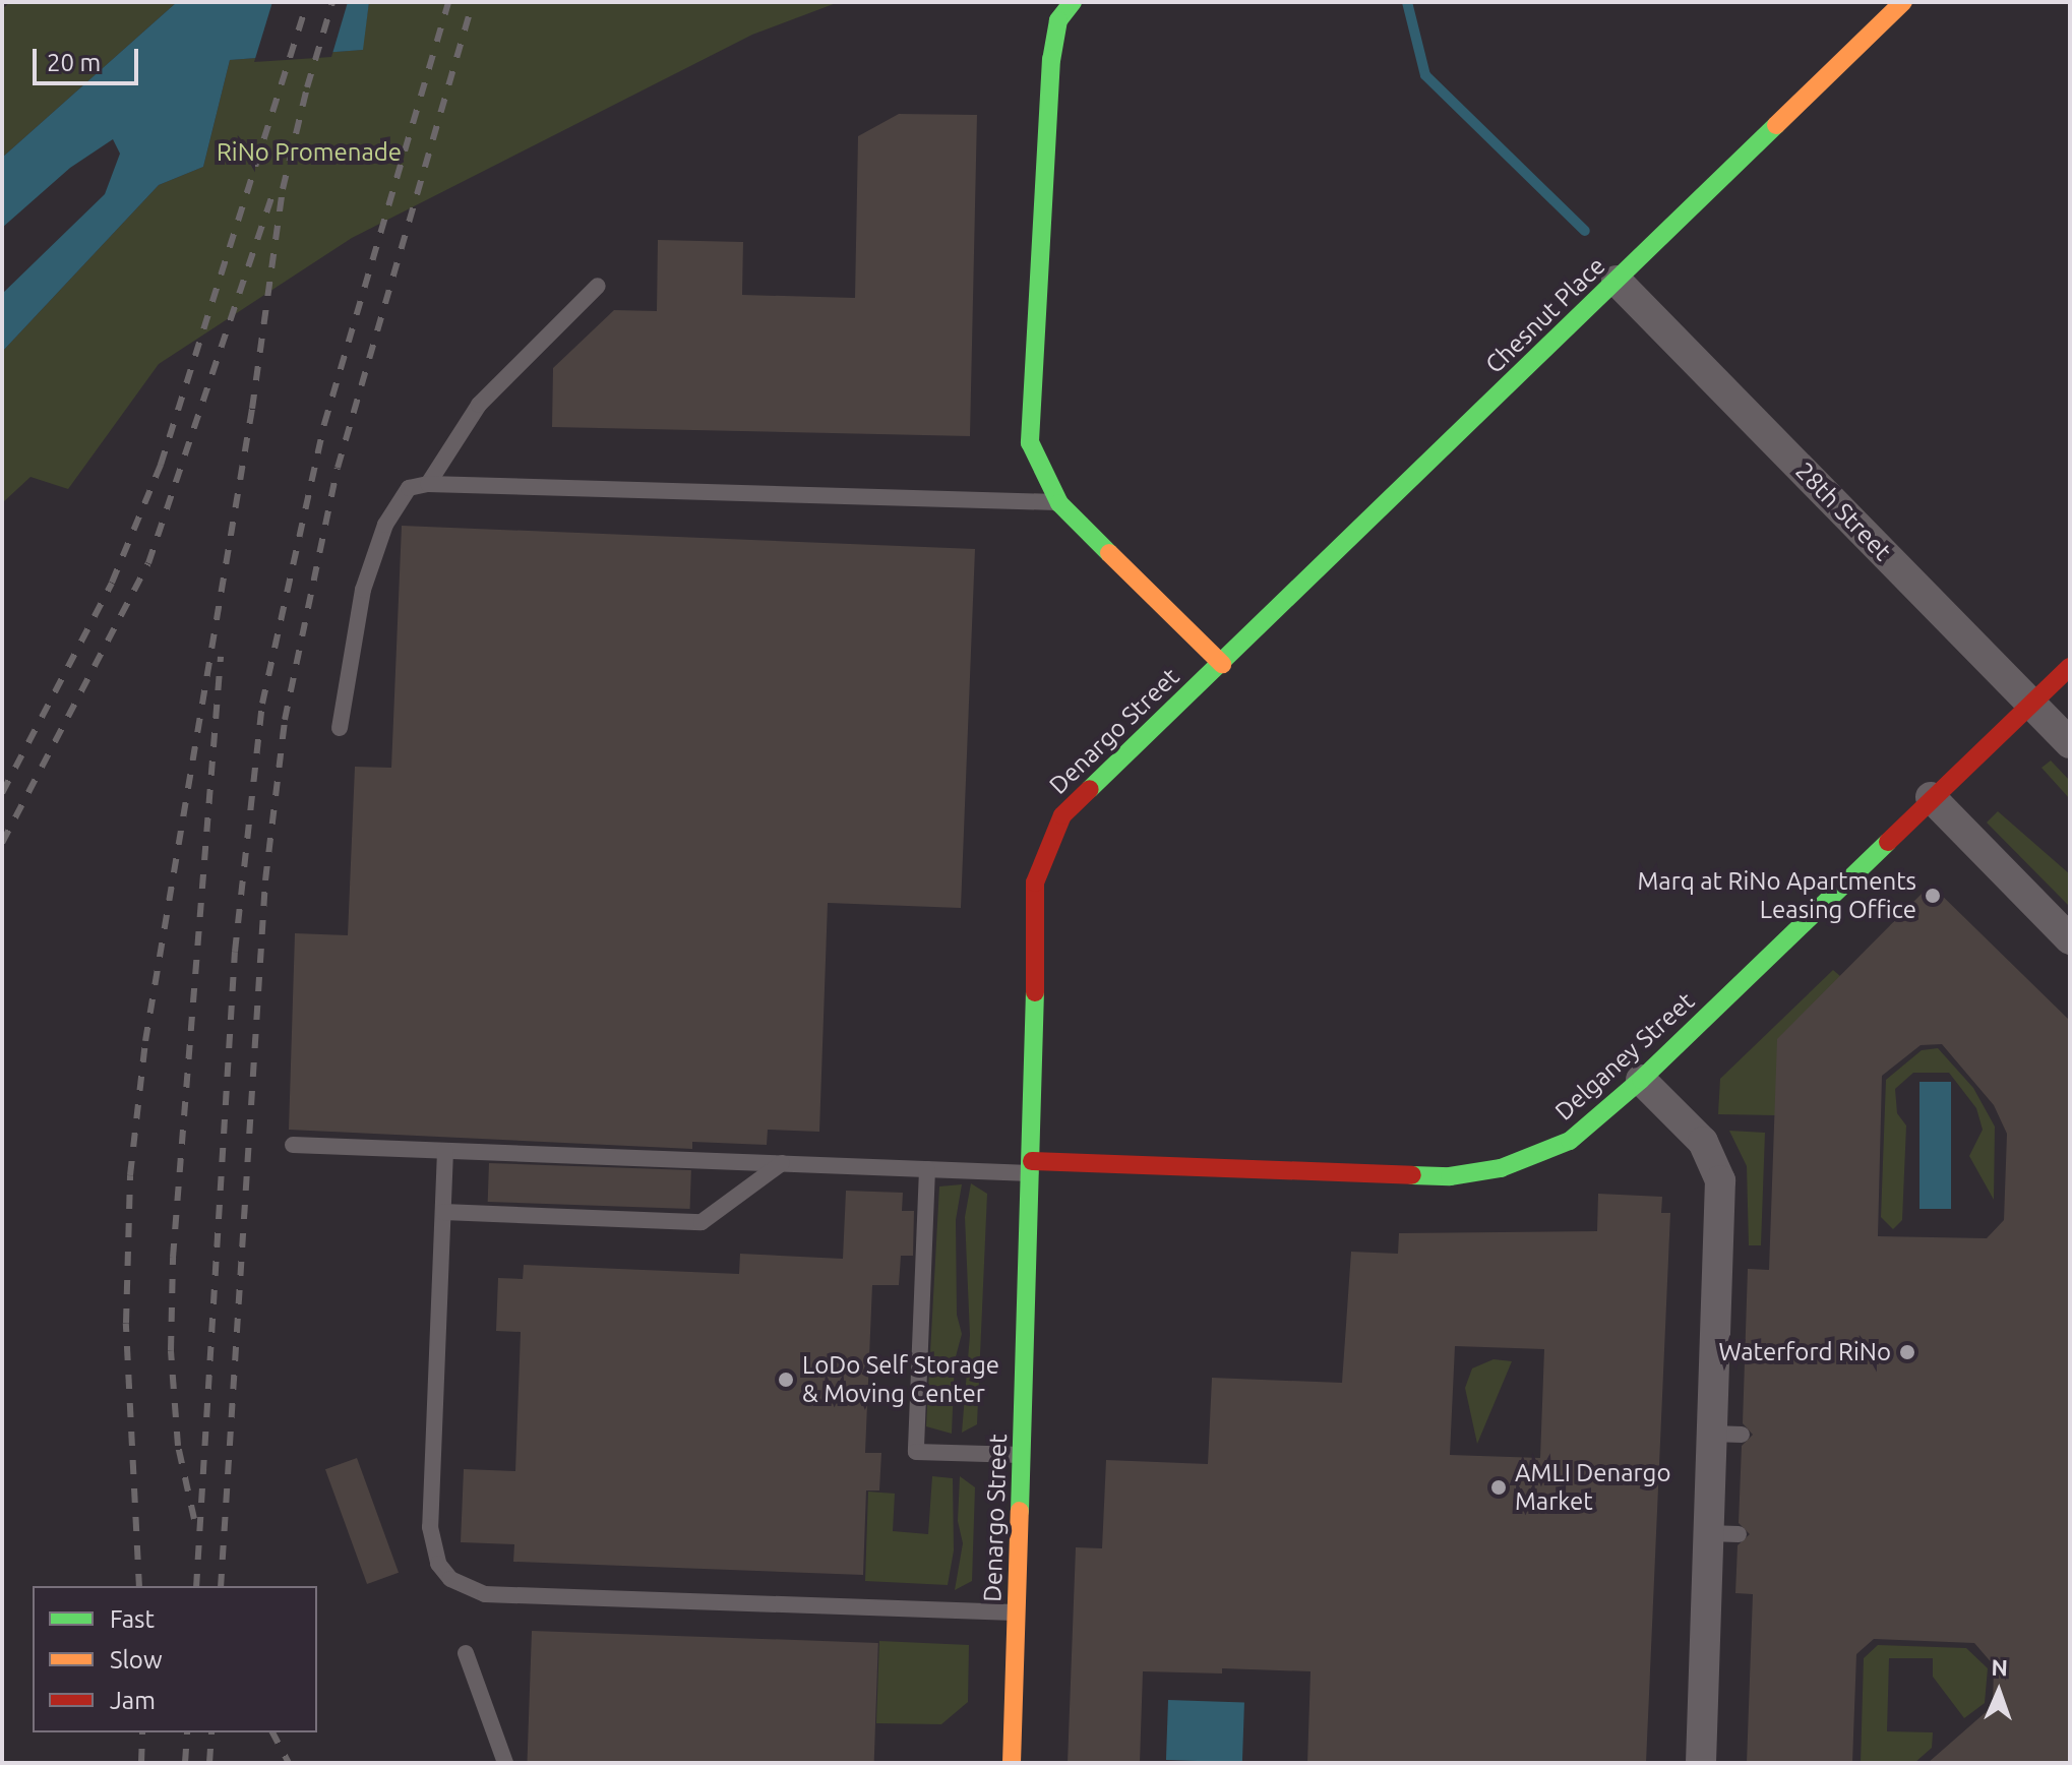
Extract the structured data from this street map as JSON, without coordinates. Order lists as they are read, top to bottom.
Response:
{
  "streets": {
    "street": [
      "Chesnut Place",
      "28th Street",
      "Denargo Street",
      "Delganey Street"
    ]
  },
  "crossings": [
    ["Chesnut Place", "28th Street"],
    ["Chesnut Place", "Denargo Street"],
    ["28th Street", "Delganey Street"],
    ["Denargo Street", "Delganey Street"]
  ],
  "parks": ["RiNo Promenade"],
  "places": [
    "Marq at RiNo Apartments Leasing Office",
    "Waterford RiNo",
    "LoDo Self Storage & Moving Center",
    "AMLI Denargo Market"
  ],
  "legend": ["Fast", "Slow", "Jam"],
  "scale_bar": "20 m",
  "north": "top"
}
